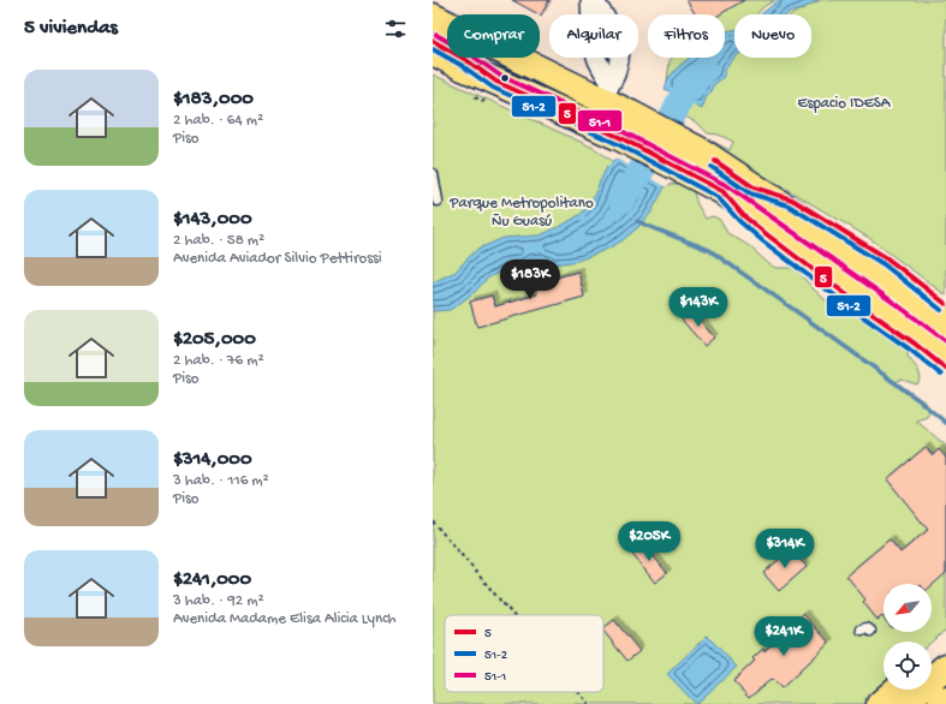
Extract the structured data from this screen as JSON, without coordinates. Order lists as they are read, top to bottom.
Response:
{
  "parks": ["Espacio IDESA", "Parque Metropolitano Ñu Guasú"],
  "lines": ["transit line 51-1", "transit line 5", "transit line 51-2"],
  "legend": ["5", "51-2", "51-1"],
  "north": "bottom left",
  "page": {
    "heading": "5 viviendas",
    "chip": [
      "Comprar",
      "Alquilar",
      "Filtros",
      "Nuevo"
    ],
    "list": [
      {
        "name": "$183,000",
        "note": "2 hab. · 64 m² · Piso"
      },
      {
        "name": "$143,000",
        "note": "2 hab. · 58 m² · Avenida Aviador Silvio Pettirossi"
      },
      {
        "name": "$205,000",
        "note": "2 hab. · 76 m² · Piso"
      },
      {
        "name": "$314,000",
        "note": "3 hab. · 116 m² · Piso"
      },
      {
        "name": "$241,000",
        "note": "3 hab. · 92 m² · Avenida Madame Elisa Alicia Lynch"
      }
    ],
    "price": [
      "$183K",
      "$143K",
      "$205K",
      "$314K",
      "$241K"
    ]
  }
}
